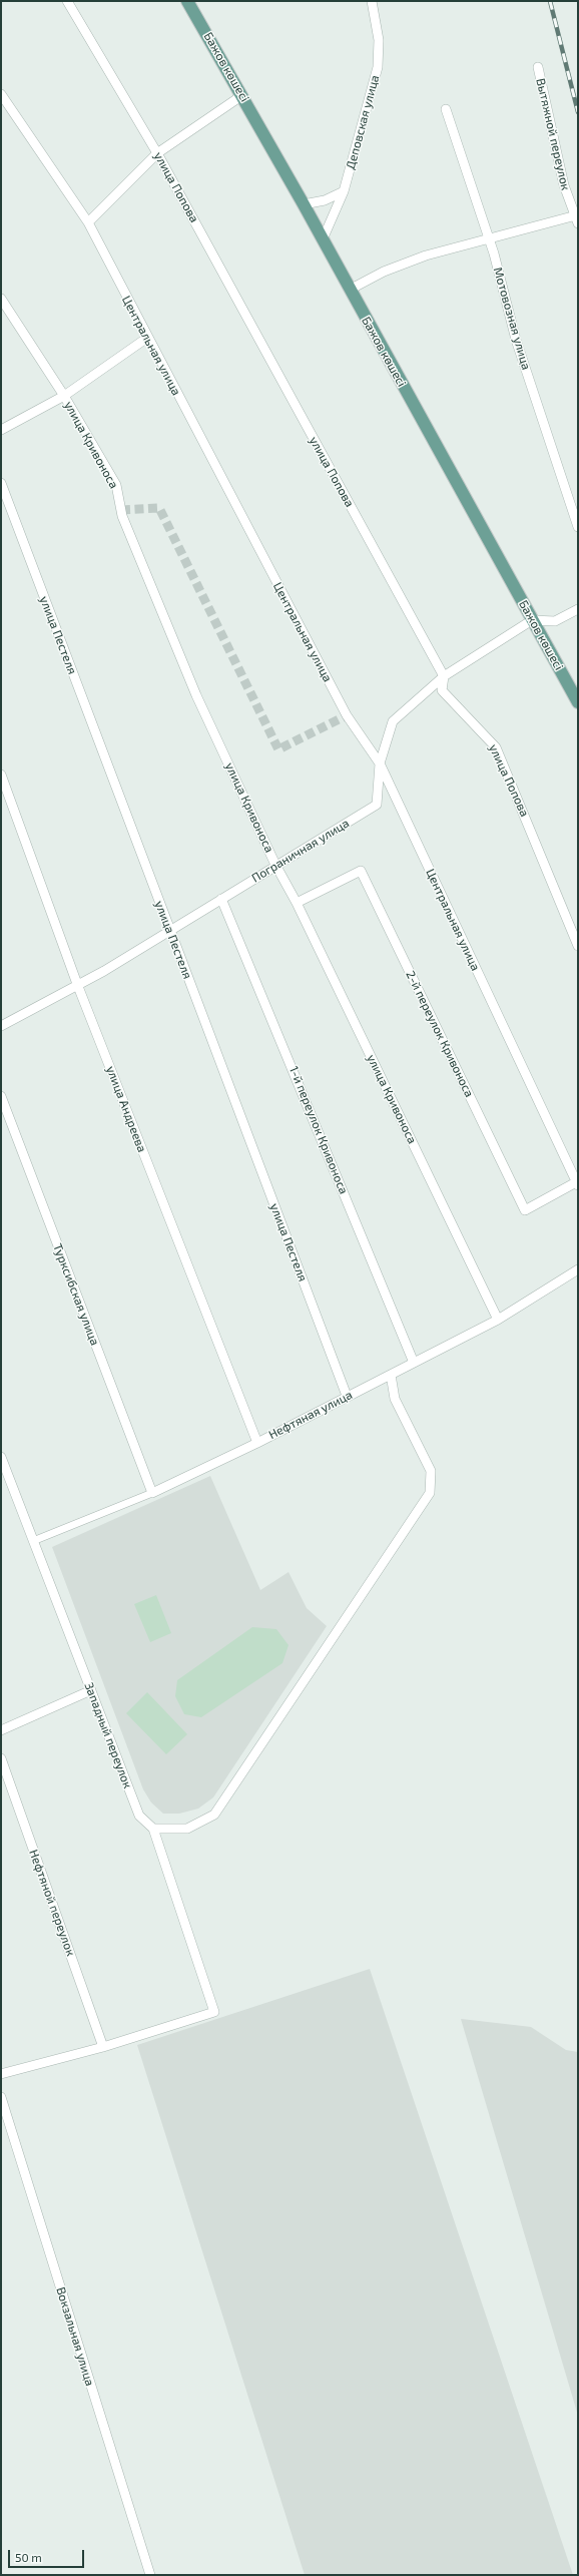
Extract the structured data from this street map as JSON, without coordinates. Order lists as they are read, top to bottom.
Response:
{
  "streets": {
    "main road": ["Бажов көшесі"],
    "street": [
      "Деповская улица",
      "Вытяжной переулок",
      "улица Попова",
      "Мотовозная улица",
      "Центральная улица",
      "улица Кривоноса",
      "улица Пестеля",
      "Пограничная улица",
      "2-й переулок Кривоноса",
      "улица Андреева",
      "1-й переулок Кривоноса",
      "Турксибская улица",
      "Нефтяная улица",
      "Западный переулок",
      "Нефтяной переулок",
      "Вокзальная улица"
    ]
  },
  "crossings": [
    ["Бажов көшесі", "Деповская улица"],
    ["Бажов көшесі", "Пограничная улица"],
    ["улица Попова", "Пограничная улица"],
    ["Центральная улица", "Пограничная улица"],
    ["Центральная улица", "2-й переулок Кривоноса"],
    ["улица Кривоноса", "Пограничная улица"],
    ["улица Кривоноса", "2-й переулок Кривоноса"],
    ["улица Кривоноса", "Нефтяная улица"],
    ["улица Пестеля", "Пограничная улица"],
    ["улица Пестеля", "Нефтяная улица"],
    ["Пограничная улица", "улица Андреева"],
    ["Пограничная улица", "1-й переулок Кривоноса"],
    ["улица Андреева", "Нефтяная улица"],
    ["1-й переулок Кривоноса", "Нефтяная улица"],
    ["Турксибская улица", "Нефтяная улица"],
    ["Нефтяная улица", "Западный переулок"],
    ["Западный переулок", "Нефтяной переулок"]
  ],
  "scale_bar": "50 m"
}
